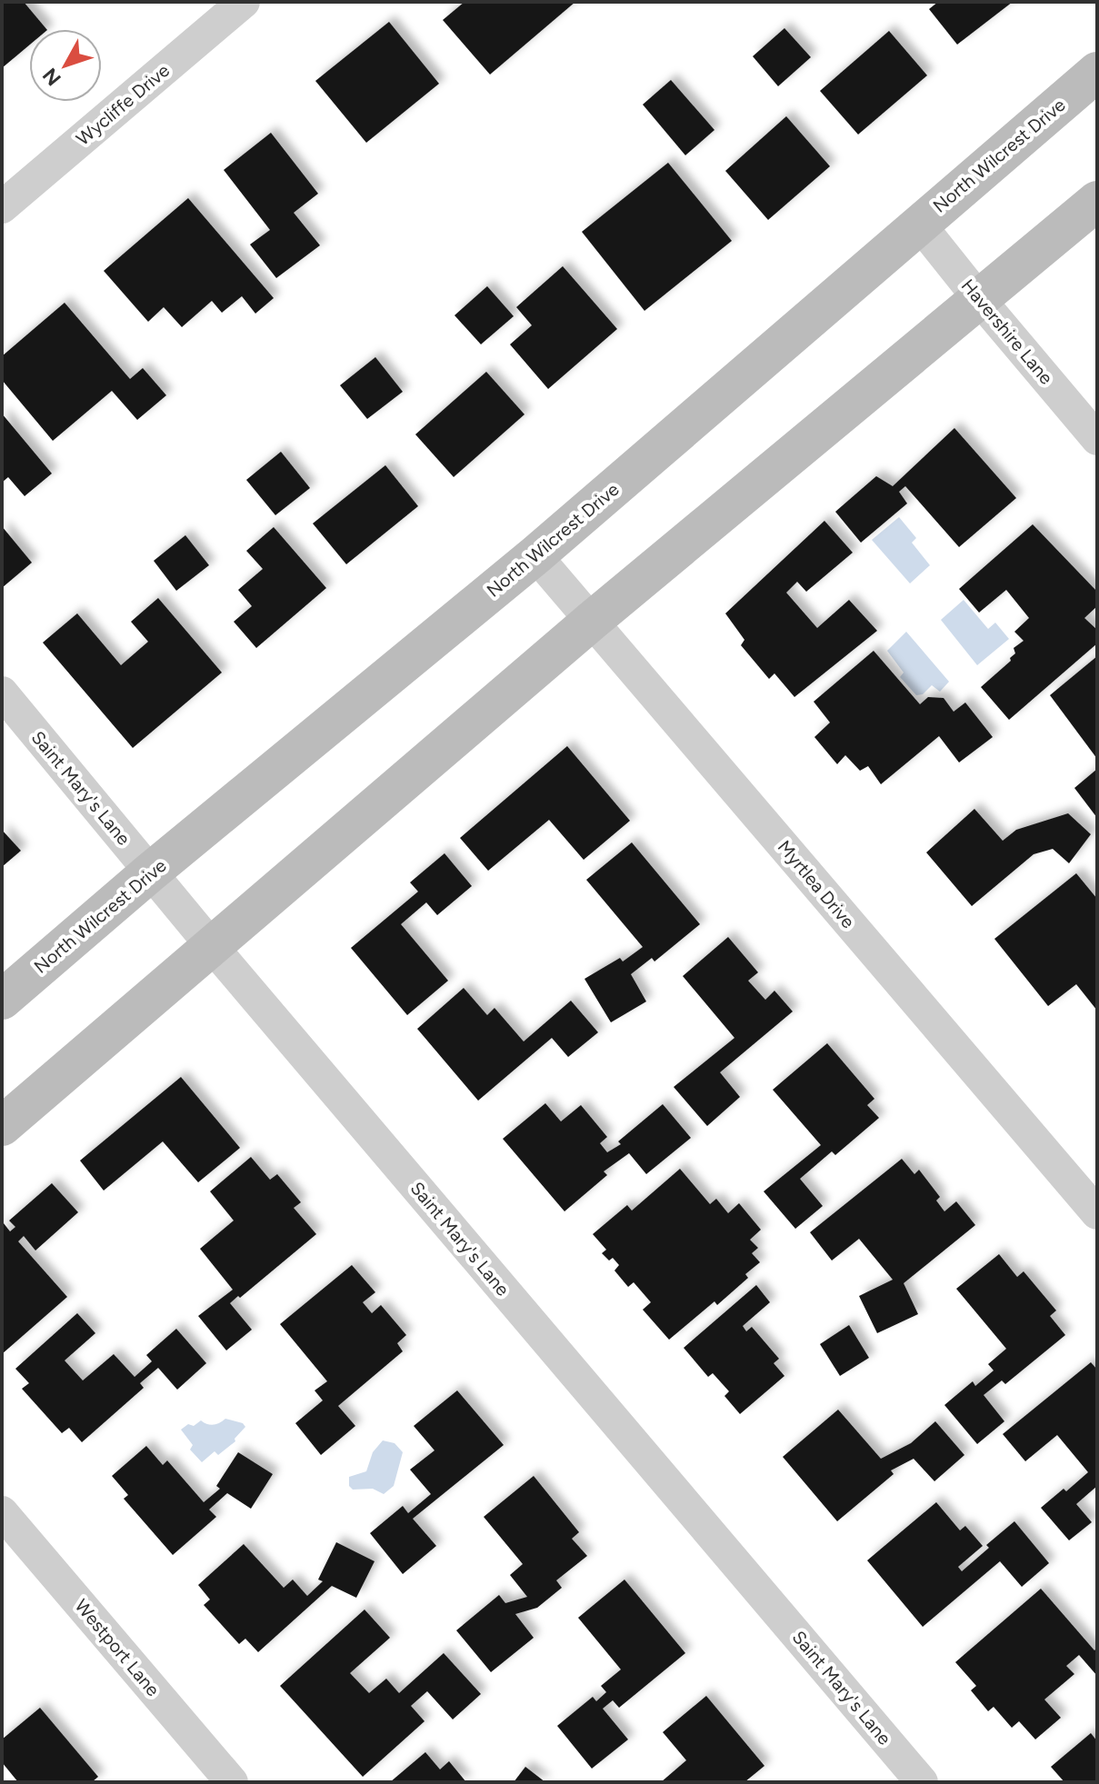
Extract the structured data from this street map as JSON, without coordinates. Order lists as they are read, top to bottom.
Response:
{
  "streets": {
    "main road": ["North Wilcrest Drive"],
    "street": [
      "Wycliffe Drive",
      "Havershire Lane",
      "Saint Mary's Lane",
      "Myrtlea Drive",
      "Westport Lane"
    ]
  },
  "crossings": [
    ["North Wilcrest Drive", "Havershire Lane"],
    ["North Wilcrest Drive", "Saint Mary's Lane"],
    ["North Wilcrest Drive", "Myrtlea Drive"]
  ],
  "north": "bottom left"
}
